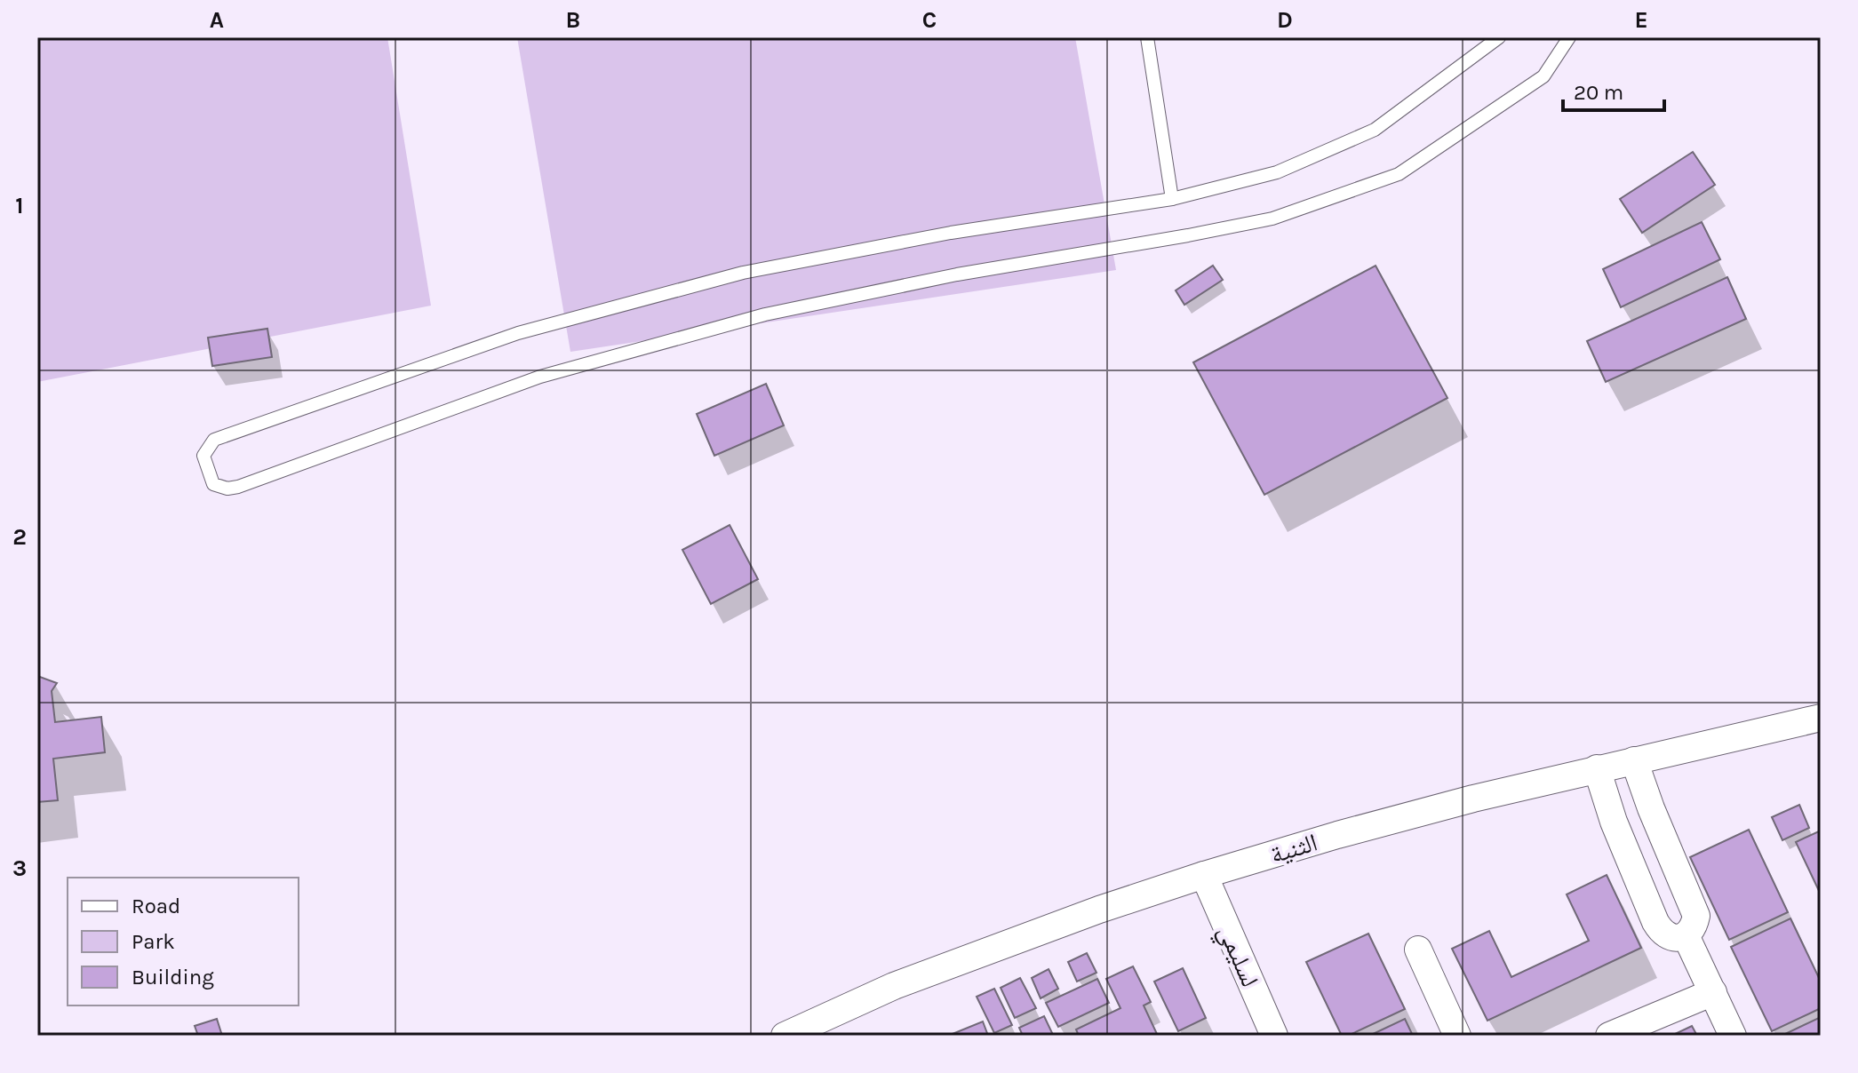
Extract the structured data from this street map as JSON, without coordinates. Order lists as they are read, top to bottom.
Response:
{
  "streets": {
    "street": ["الثنية", "لسليمي"]
  },
  "crossings": [
    ["الثنية", "لسليمي"]
  ],
  "legend": ["Road", "Park", "Building"],
  "scale_bar": "20 m",
  "grid": {
    "columns": [
      "A",
      "B",
      "C",
      "D",
      "E"
    ],
    "rows": ["1", "2", "3"]
  }
}
